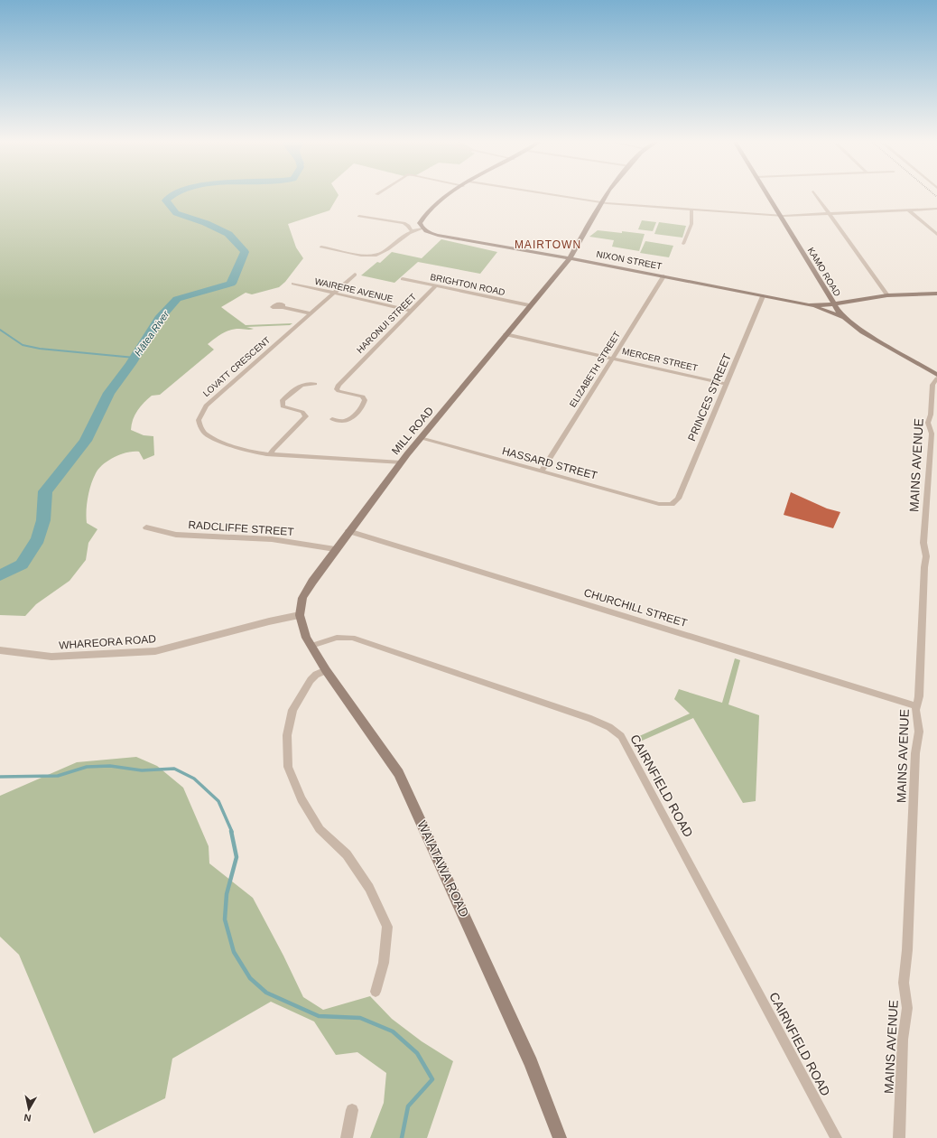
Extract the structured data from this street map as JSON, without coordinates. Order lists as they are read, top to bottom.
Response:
{
  "streets": {
    "main road": [
      "NIXON STREET",
      "KAMO ROAD",
      "MILL ROAD",
      "WAIATAWA ROAD"
    ],
    "street": [
      "BRIGHTON ROAD",
      "WAIRERE AVENUE",
      "HARONUI STREET",
      "MERCER STREET",
      "LOVATT CRESCENT",
      "ELIZABETH STREET",
      "PRINCES STREET",
      "HASSARD STREET",
      "MAINS AVENUE",
      "RADCLIFFE STREET",
      "CHURCHILL STREET",
      "WHAREORA ROAD",
      "CAIRNFIELD ROAD"
    ]
  },
  "crossings": [
    ["NIXON STREET", "KAMO ROAD"],
    ["NIXON STREET", "ELIZABETH STREET"],
    ["NIXON STREET", "PRINCES STREET"],
    ["NIXON STREET", "MILL ROAD"],
    ["BRIGHTON ROAD", "HARONUI STREET"],
    ["BRIGHTON ROAD", "MILL ROAD"],
    ["WAIRERE AVENUE", "HARONUI STREET"],
    ["WAIRERE AVENUE", "LOVATT CRESCENT"],
    ["MERCER STREET", "ELIZABETH STREET"],
    ["MERCER STREET", "PRINCES STREET"],
    ["MERCER STREET", "MILL ROAD"],
    ["LOVATT CRESCENT", "MILL ROAD"],
    ["ELIZABETH STREET", "HASSARD STREET"],
    ["PRINCES STREET", "HASSARD STREET"],
    ["MILL ROAD", "HASSARD STREET"],
    ["MILL ROAD", "RADCLIFFE STREET"],
    ["MILL ROAD", "CHURCHILL STREET"],
    ["MILL ROAD", "WHAREORA ROAD"],
    ["MILL ROAD", "WAIATAWA ROAD"],
    ["MAINS AVENUE", "CHURCHILL STREET"],
    ["WHAREORA ROAD", "WAIATAWA ROAD"],
    ["CAIRNFIELD ROAD", "WAIATAWA ROAD"]
  ],
  "districts": ["MAIRTOWN"],
  "water": ["Hātea River"],
  "north": "bottom"
}
